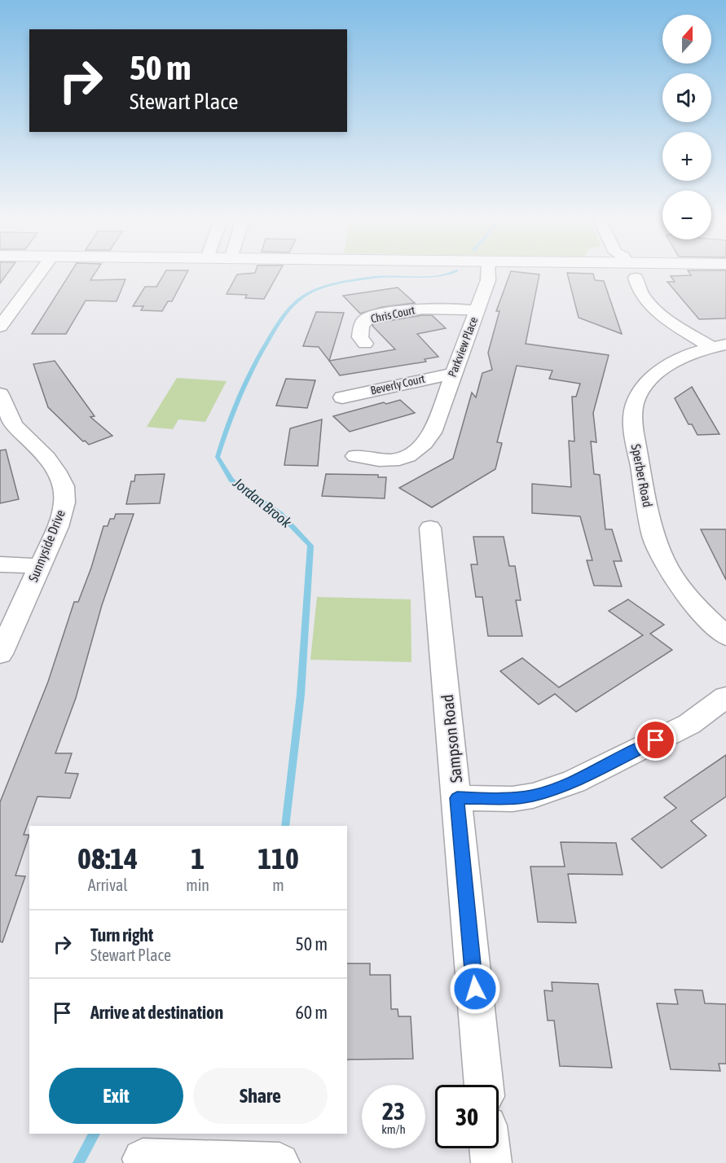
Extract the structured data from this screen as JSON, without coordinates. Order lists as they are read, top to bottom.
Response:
{
  "streets": {
    "street": [
      "Chris Court",
      "Parkview Place",
      "Beverly Court",
      "Sperber Road",
      "Sunnyside Drive",
      "Sampson Road"
    ]
  },
  "crossings": [
    ["Chris Court", "Parkview Place"],
    ["Parkview Place", "Beverly Court"]
  ],
  "water": ["Jordan Brook"],
  "north": "top",
  "page": {
    "map_buttons": ["+", "−"],
    "turn": ["50 m", "Stewart Place"],
    "eta": [
      "08:14",
      "Arrival",
      "1",
      "min",
      "110",
      "m"
    ],
    "list": [
      {
        "name": "Turn right",
        "note": "Stewart Place",
        "value": "50 m"
      },
      {
        "name": "Arrive at destination",
        "value": "60 m"
      }
    ],
    "buttons": ["Exit", "Share"],
    "speed": "23 km/h",
    "limit": "30"
  }
}
